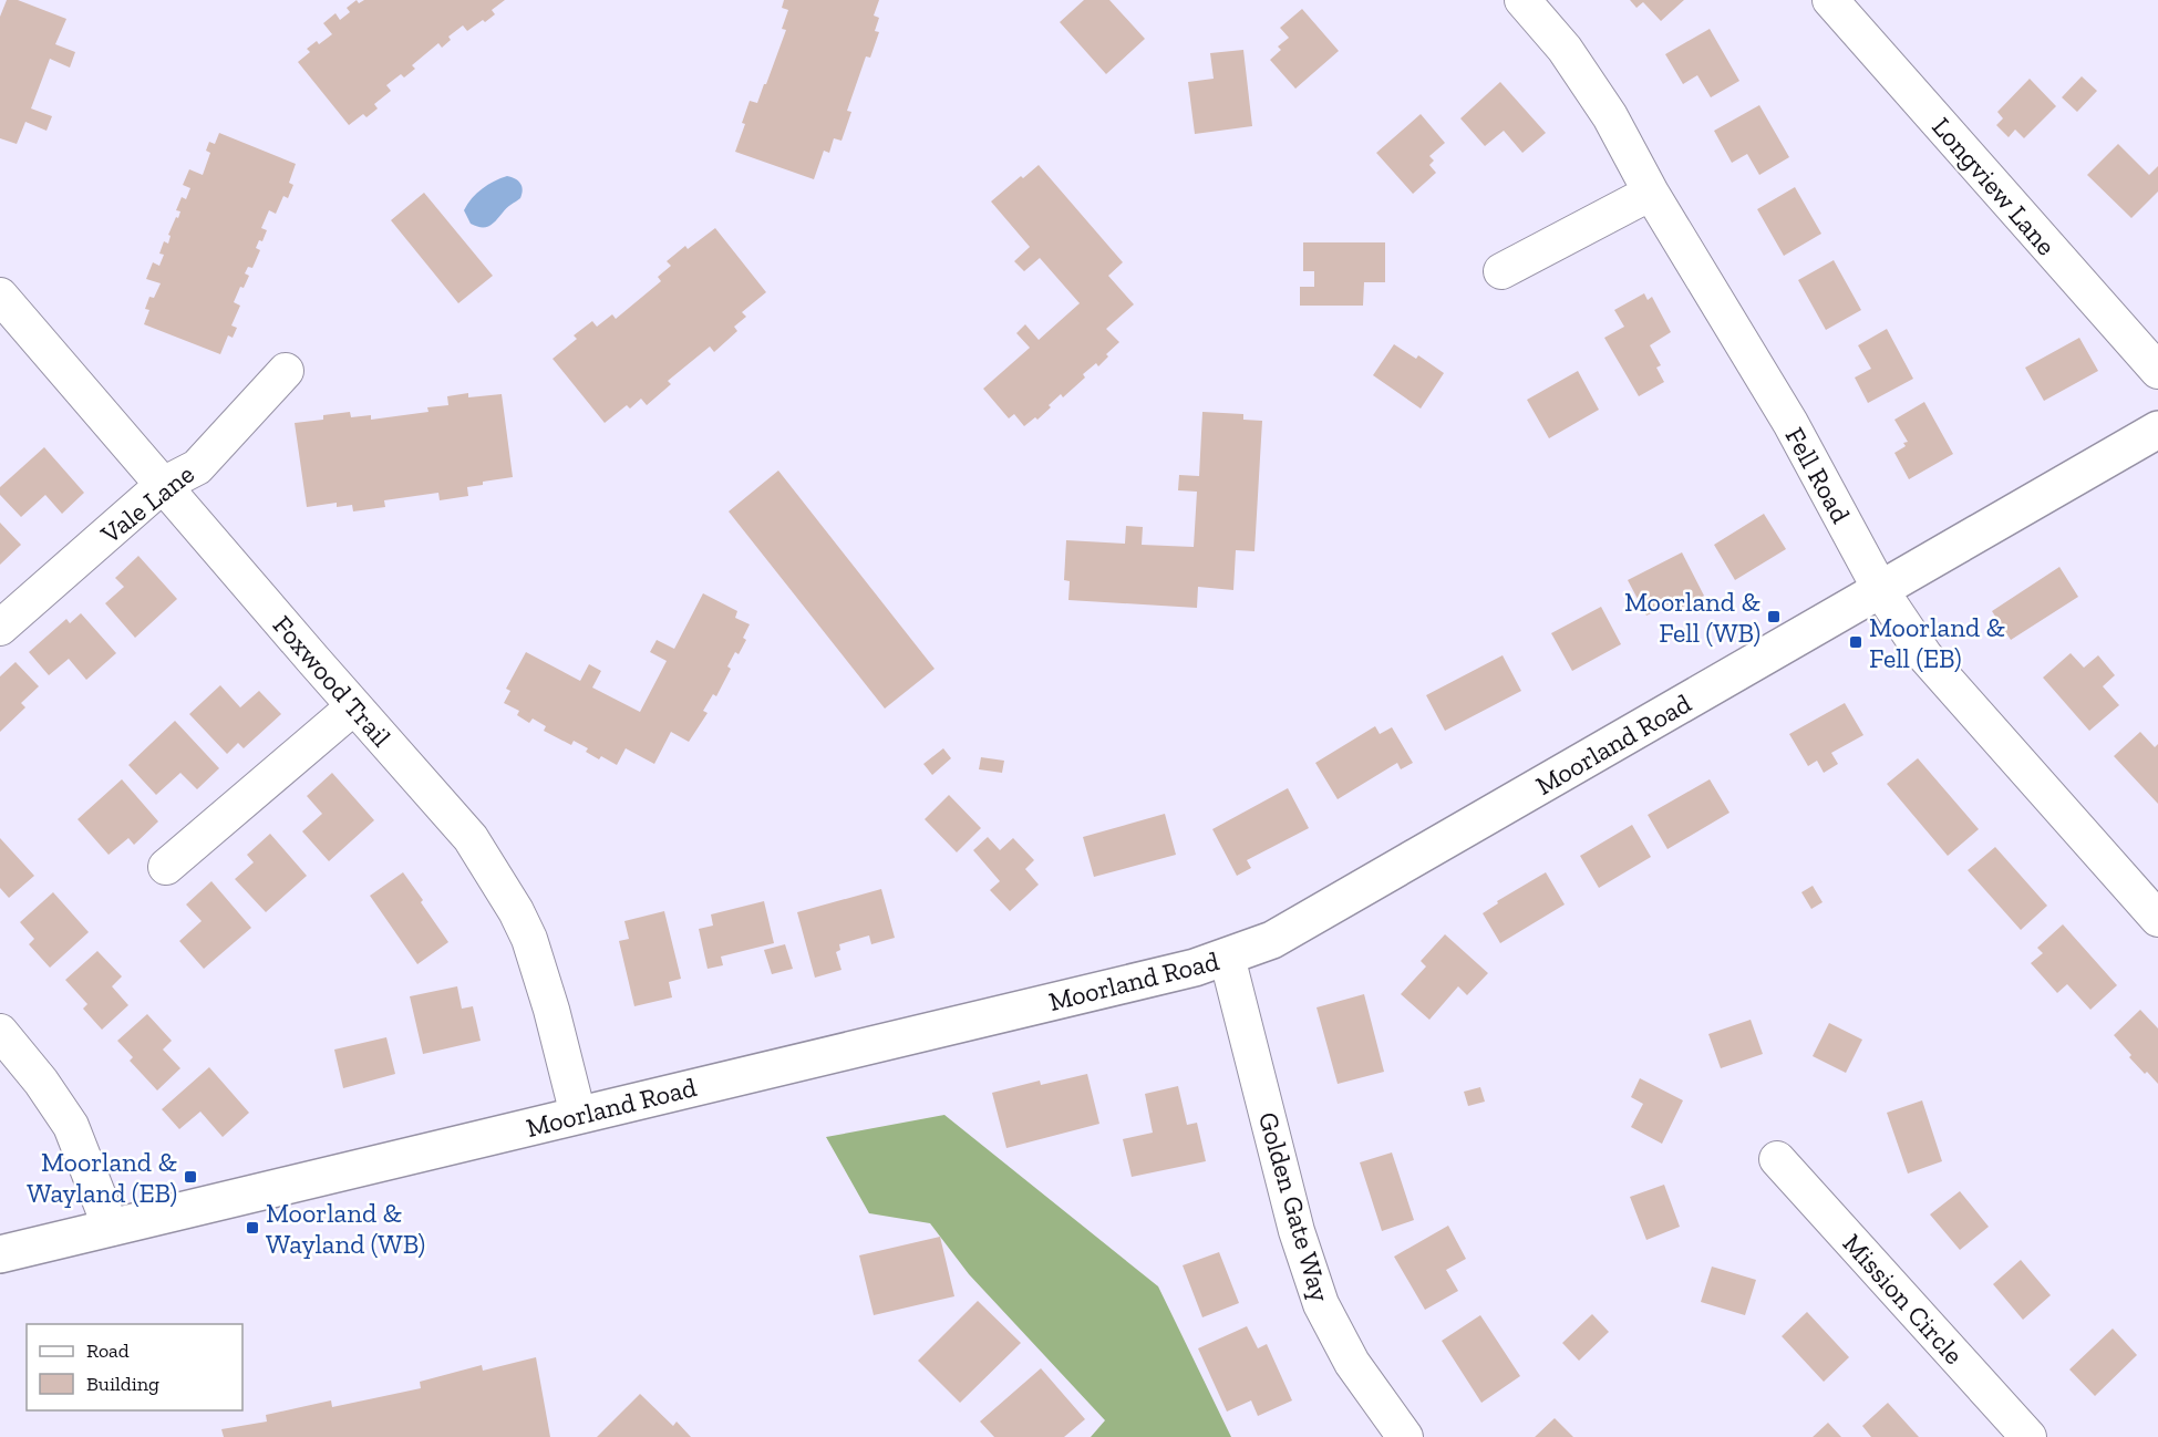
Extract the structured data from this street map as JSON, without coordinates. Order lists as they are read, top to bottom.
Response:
{
  "streets": {
    "street": [
      "Longview Lane",
      "Fell Road",
      "Vale Lane",
      "Foxwood Trail",
      "Moorland Road",
      "Golden Gate Way",
      "Mission Circle"
    ]
  },
  "crossings": [
    ["Fell Road", "Moorland Road"],
    ["Vale Lane", "Foxwood Trail"],
    ["Foxwood Trail", "Moorland Road"],
    ["Moorland Road", "Golden Gate Way"]
  ],
  "places": {
    "transit": [
      "Moorland & Fell (WB)",
      "Moorland & Fell (EB)",
      "Moorland & Wayland (EB)",
      "Moorland & Wayland (WB)"
    ]
  },
  "legend": ["Road", "Building"]
}
